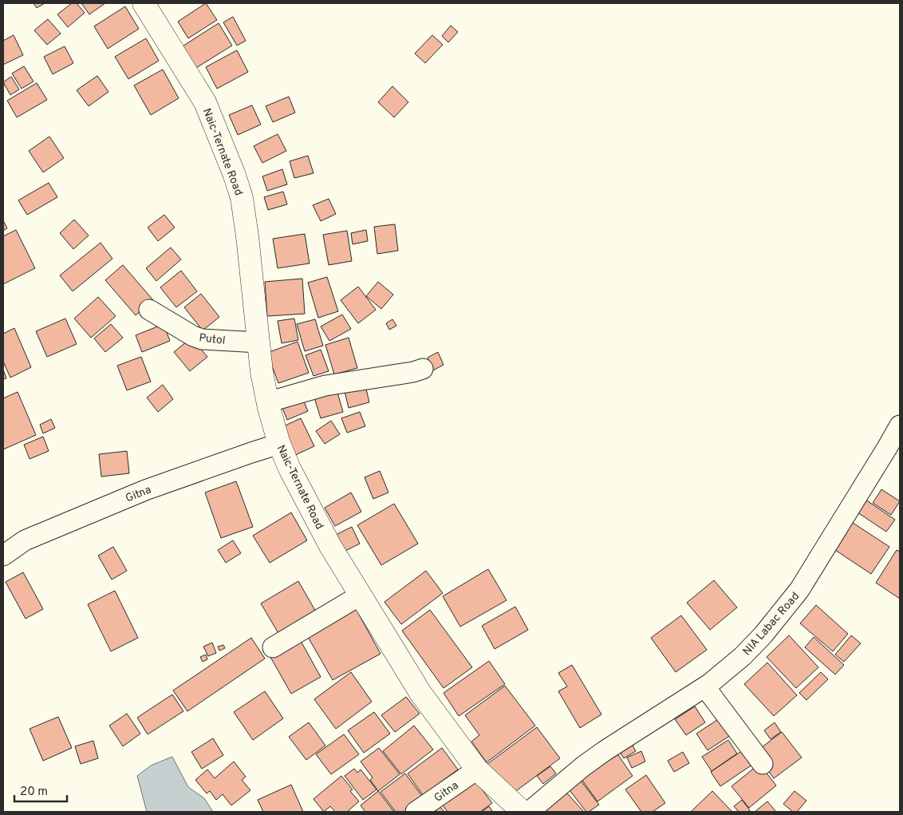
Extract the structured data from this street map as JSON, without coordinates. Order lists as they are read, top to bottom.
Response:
{
  "streets": {
    "main road": ["Naic-Ternate Road"],
    "street": ["Putol", "Gitna", "NIA Labac Road"]
  },
  "crossings": [
    ["Naic-Ternate Road", "Putol"],
    ["Naic-Ternate Road", "Gitna"]
  ],
  "scale_bar": "20 m"
}
